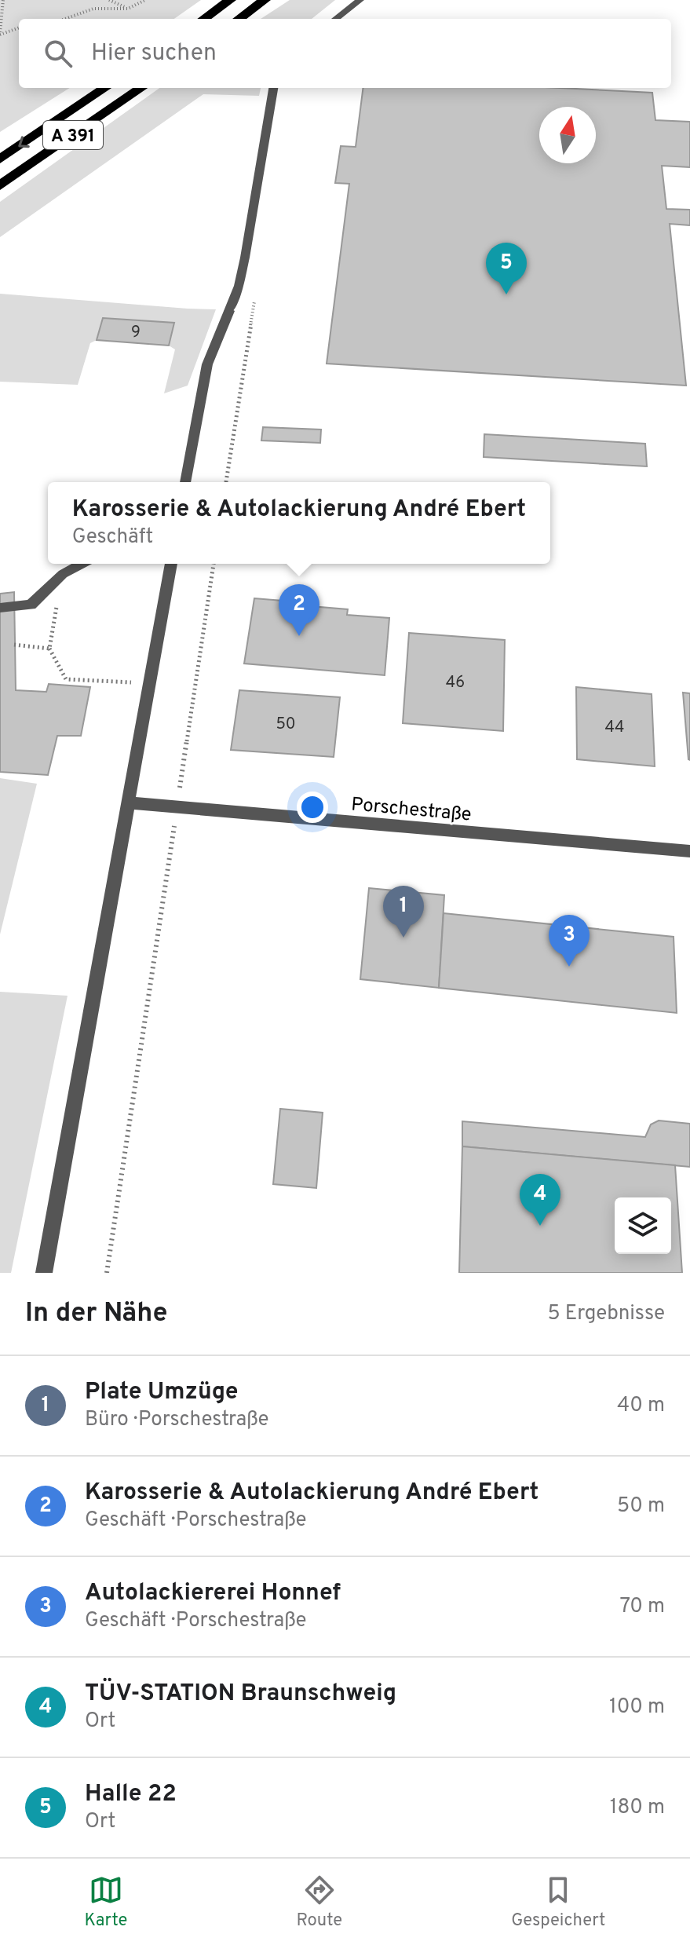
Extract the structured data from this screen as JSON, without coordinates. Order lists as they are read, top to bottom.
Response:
{
  "streets": {
    "highway": ["A 391"],
    "street": ["Porschestraße"]
  },
  "house_numbers": [
    "9",
    "46",
    "50",
    "44"
  ],
  "north": "top",
  "page": {
    "search": "Hier suchen",
    "pins": [
      "5",
      "2",
      "1",
      "3",
      "4"
    ],
    "popup": ["Karosserie & Autolackierung André Ebert", "Geschäft"],
    "heading": ["In der Nähe", "5 Ergebnisse"],
    "list": [
      {
        "mark": "1",
        "name": "Plate Umzüge",
        "note": "Büro · Porschestraße",
        "value": "40 m"
      },
      {
        "mark": "2",
        "name": "Karosserie & Autolackierung André Ebert",
        "note": "Geschäft · Porschestraße",
        "value": "50 m"
      },
      {
        "mark": "3",
        "name": "Autolackiererei Honnef",
        "note": "Geschäft · Porschestraße",
        "value": "70 m"
      },
      {
        "mark": "4",
        "name": "TÜV-STATION Braunschweig",
        "note": "Ort",
        "value": "100 m"
      },
      {
        "mark": "5",
        "name": "Halle 22",
        "note": "Ort",
        "value": "180 m"
      }
    ],
    "nav": ["Karte", "Route", "Gespeichert"]
  }
}
